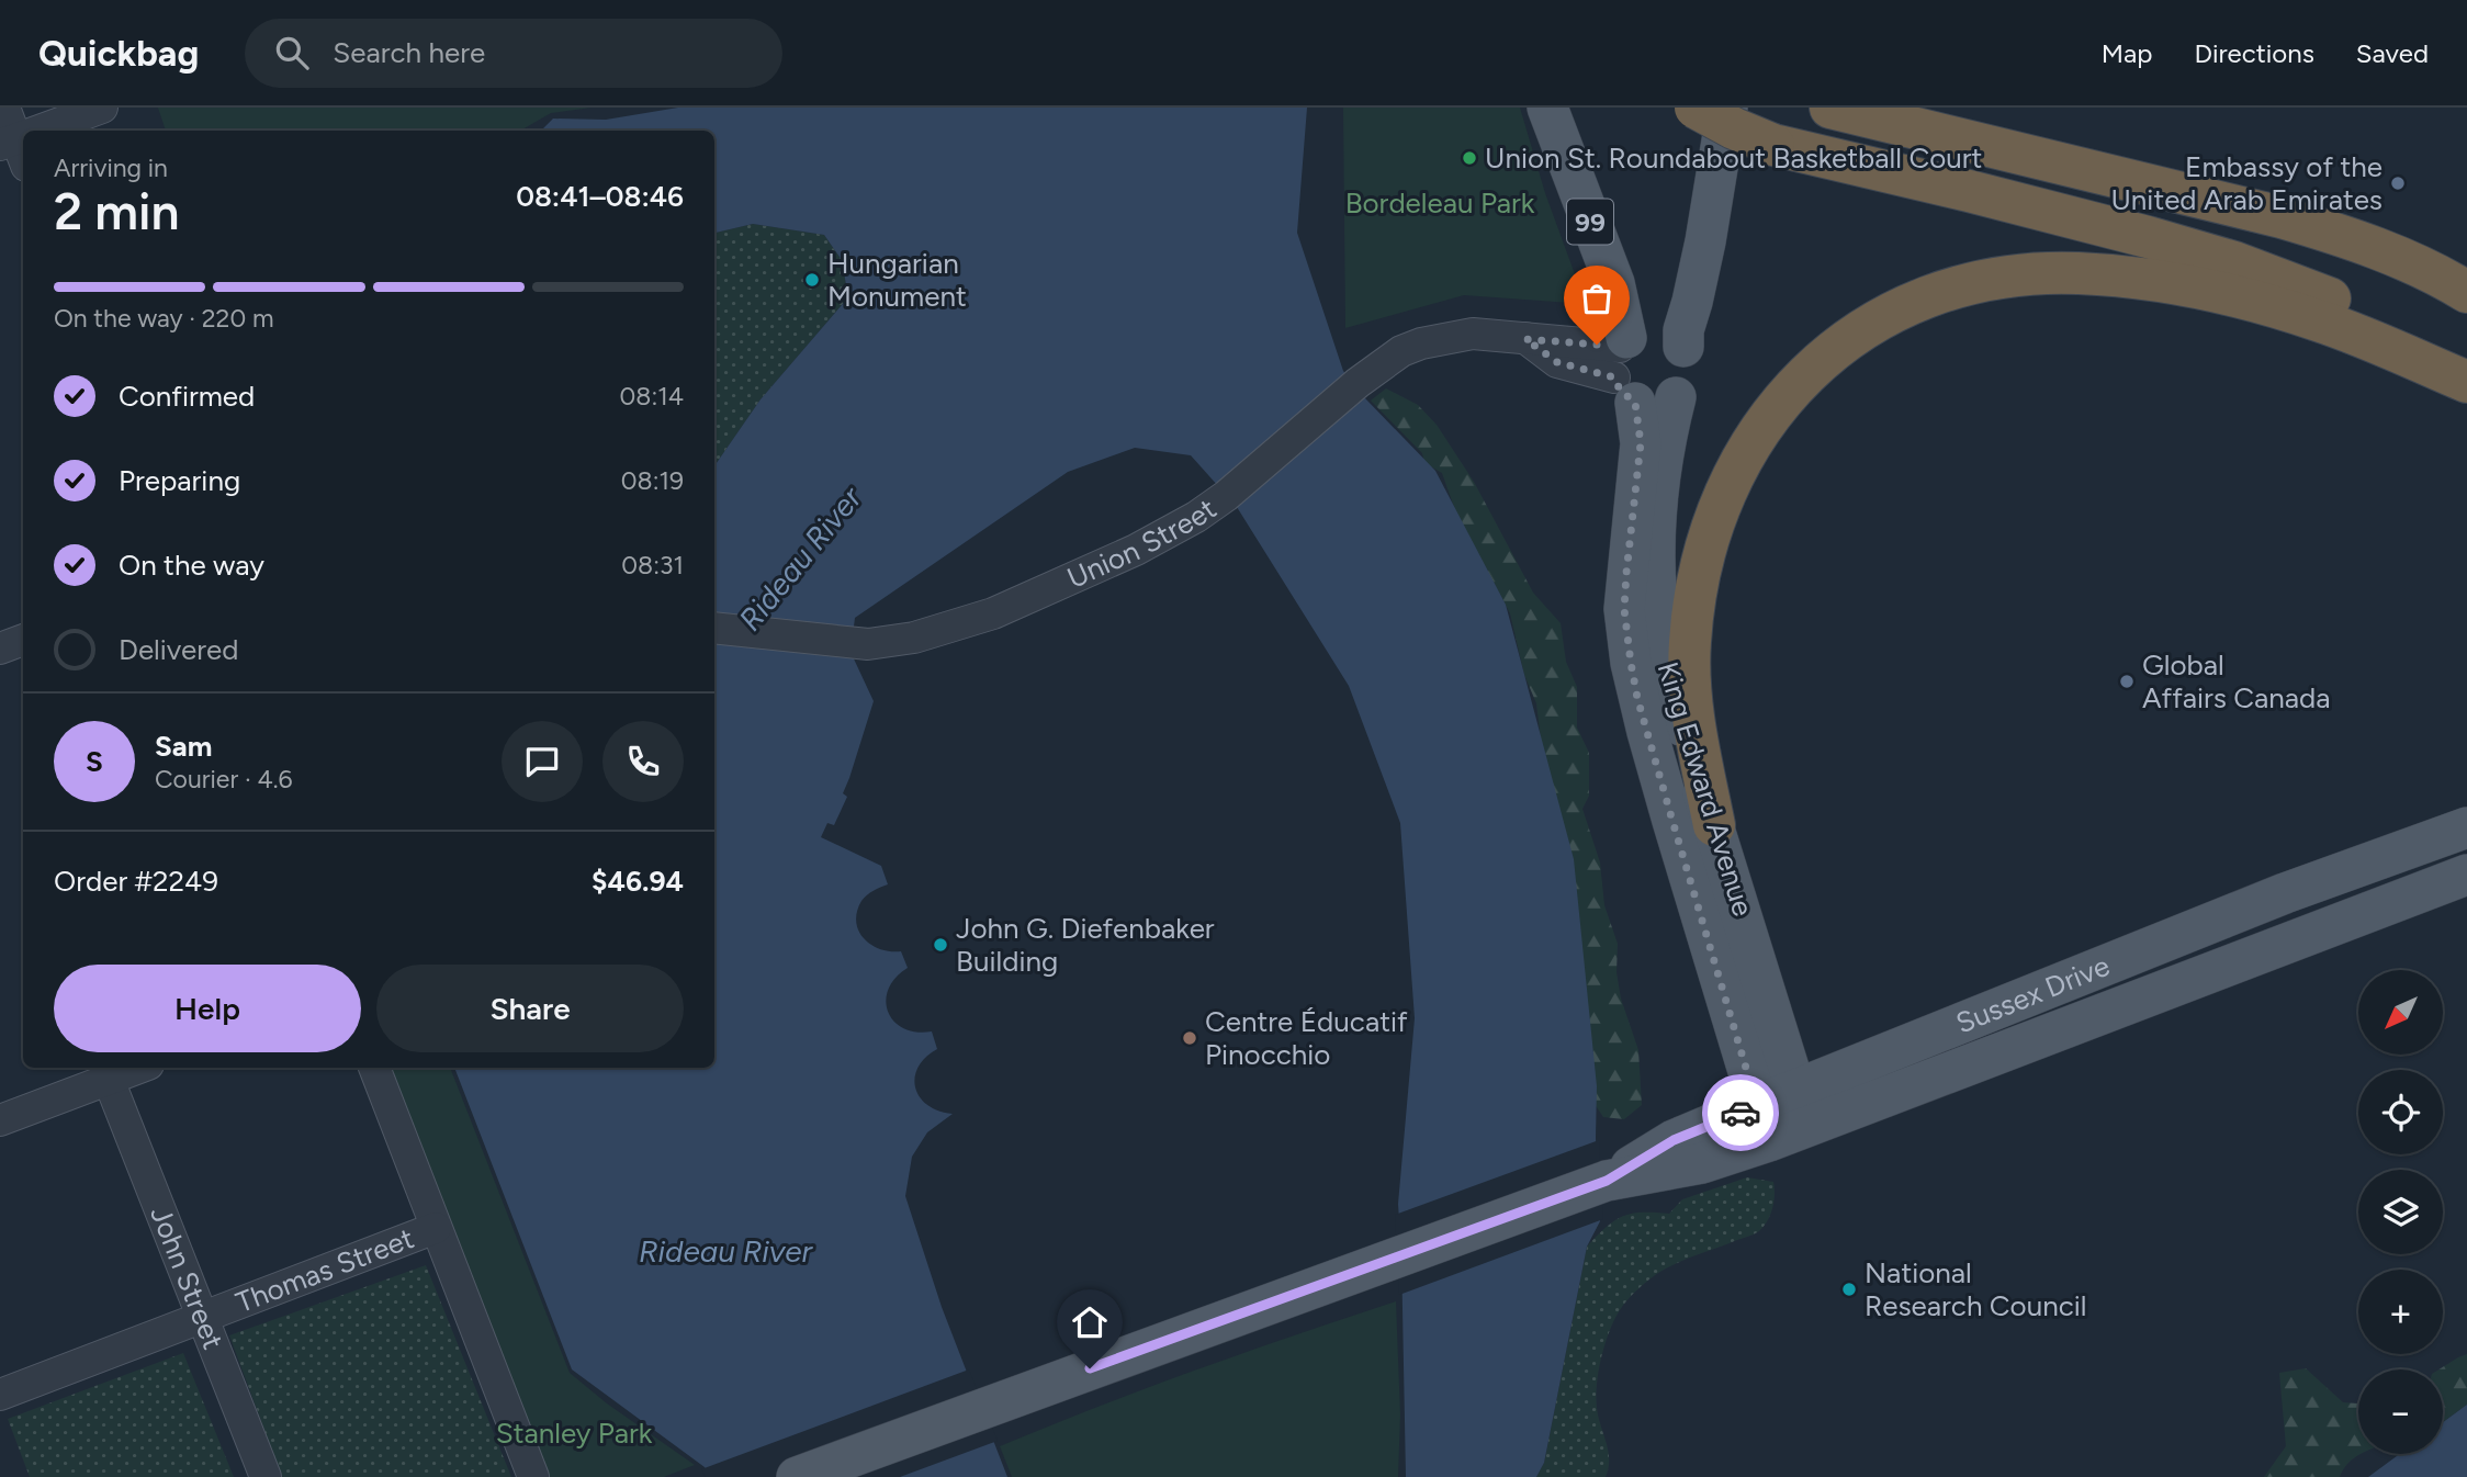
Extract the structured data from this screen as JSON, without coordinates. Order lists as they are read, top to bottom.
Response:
{
  "streets": {
    "main road": ["99", "King Edward Avenue", "Sussex Drive"],
    "street": ["Union Street", "Thomas Street", "John Street"]
  },
  "crossings": [
    ["Union Street", "King Edward Avenue"],
    ["King Edward Avenue", "Sussex Drive"],
    ["Thomas Street", "John Street"]
  ],
  "water": ["Rideau River"],
  "parks": ["Bordeleau Park", "Stanley Park"],
  "places": [
    "Union St. Roundabout Basketball Court",
    "Embassy of the United Arab Emirates",
    "Hungarian Monument",
    "Global Affairs Canada",
    "John G. Diefenbaker Building",
    "Centre Éducatif Pinocchio",
    "National Research Council"
  ],
  "north": "bottom left",
  "page": {
    "header": "Quickbag",
    "search": "Search here",
    "nav": ["Map", "Directions", "Saved"],
    "heading": ["2 min", "Arriving in", "08:41–08:46"],
    "panel": [
      "Sam",
      "Courier · 4.6",
      "Order #2249",
      "$46.94"
    ],
    "bar": "On the way · 220 m",
    "list": [
      ["Confirmed", "08:14"],
      ["Preparing", "08:19"],
      ["On the way", "08:31"],
      "Delivered"
    ],
    "round": "S",
    "buttons": ["Help", "Share"],
    "map_buttons": ["+", "−"]
  }
}
